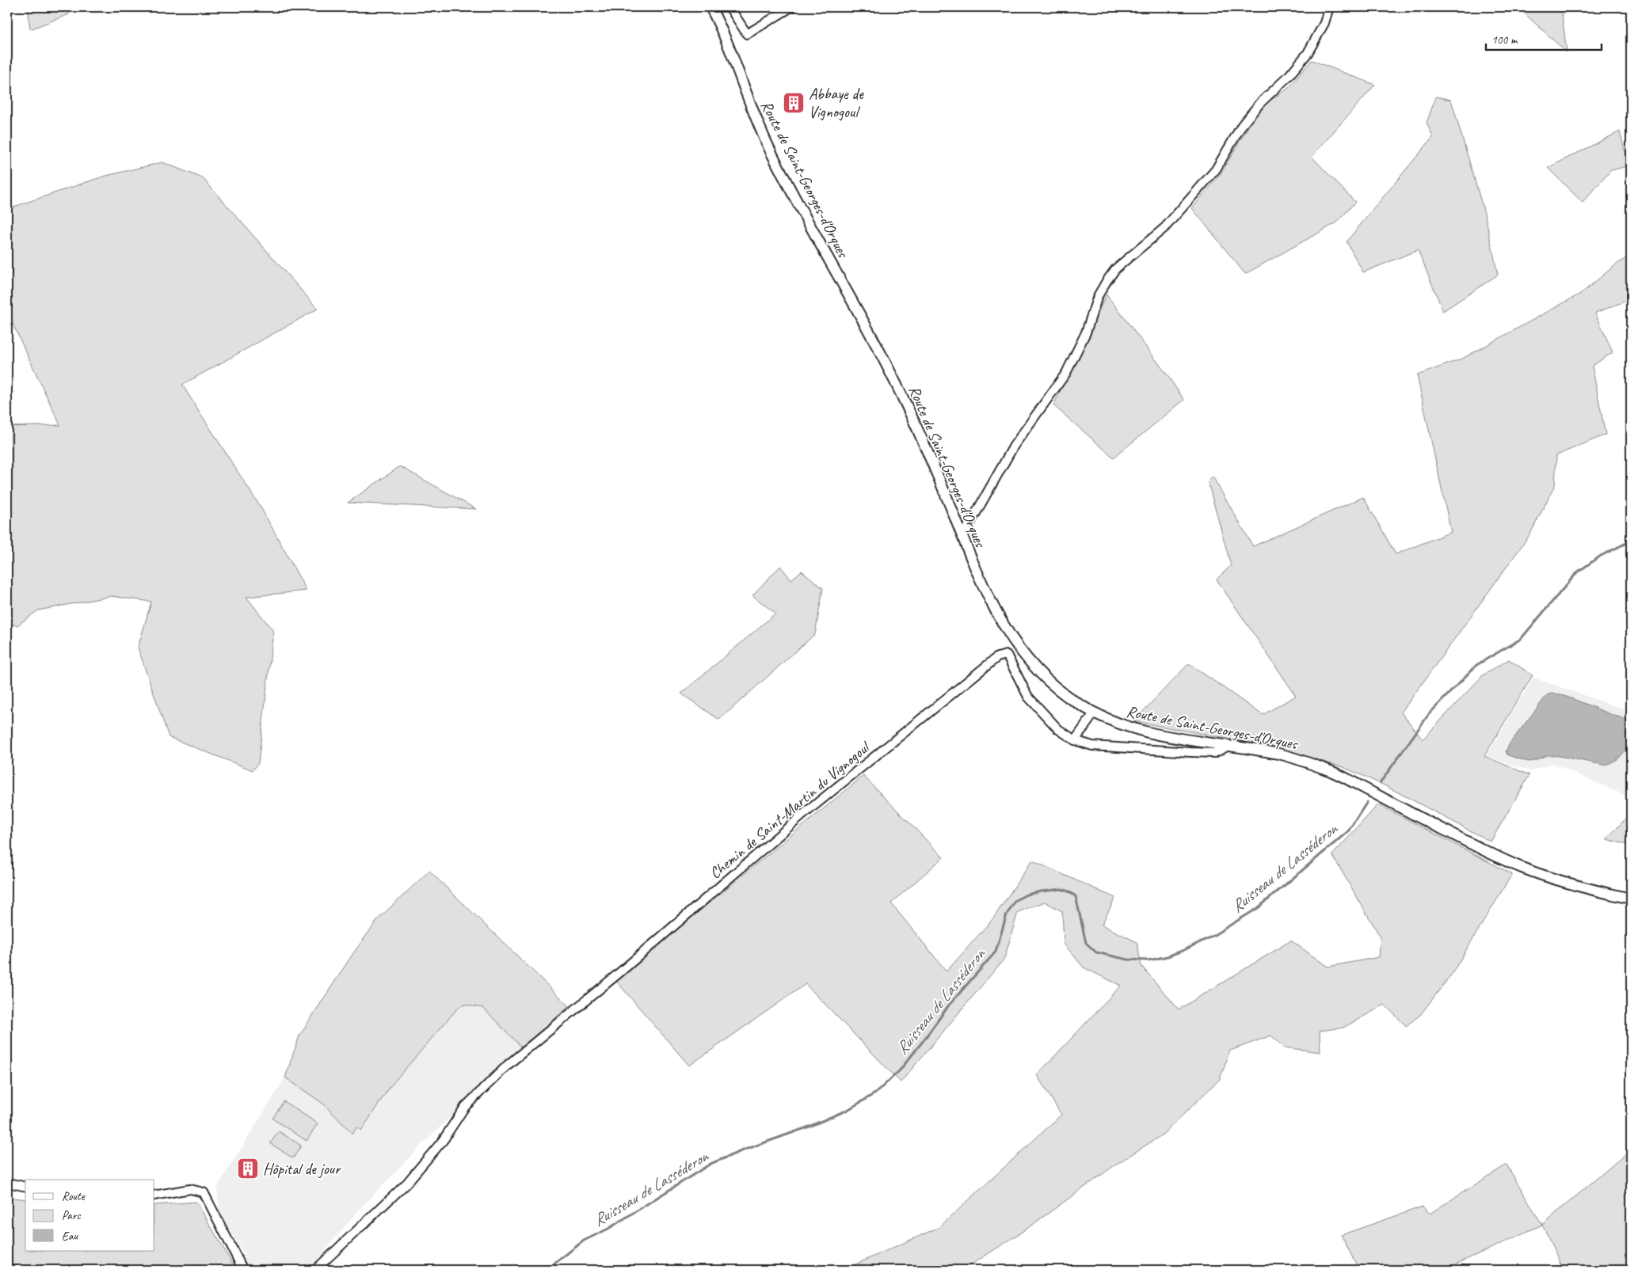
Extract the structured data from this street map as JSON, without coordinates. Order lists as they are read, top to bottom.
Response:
{
  "streets": {
    "street": ["Route de Saint-Georges-d'Orques", "Chemin de Saint-Martin du Vignogoul"]
  },
  "crossings": [
    ["Route de Saint-Georges-d'Orques", "Chemin de Saint-Martin du Vignogoul"]
  ],
  "water": ["Ruisseau de Lasséderon"],
  "places": {
    "building": ["Abbaye de Vignogoul", "Hôpital de jour"]
  },
  "legend": ["Route", "Parc", "Eau"],
  "scale_bar": "100 m"
}
